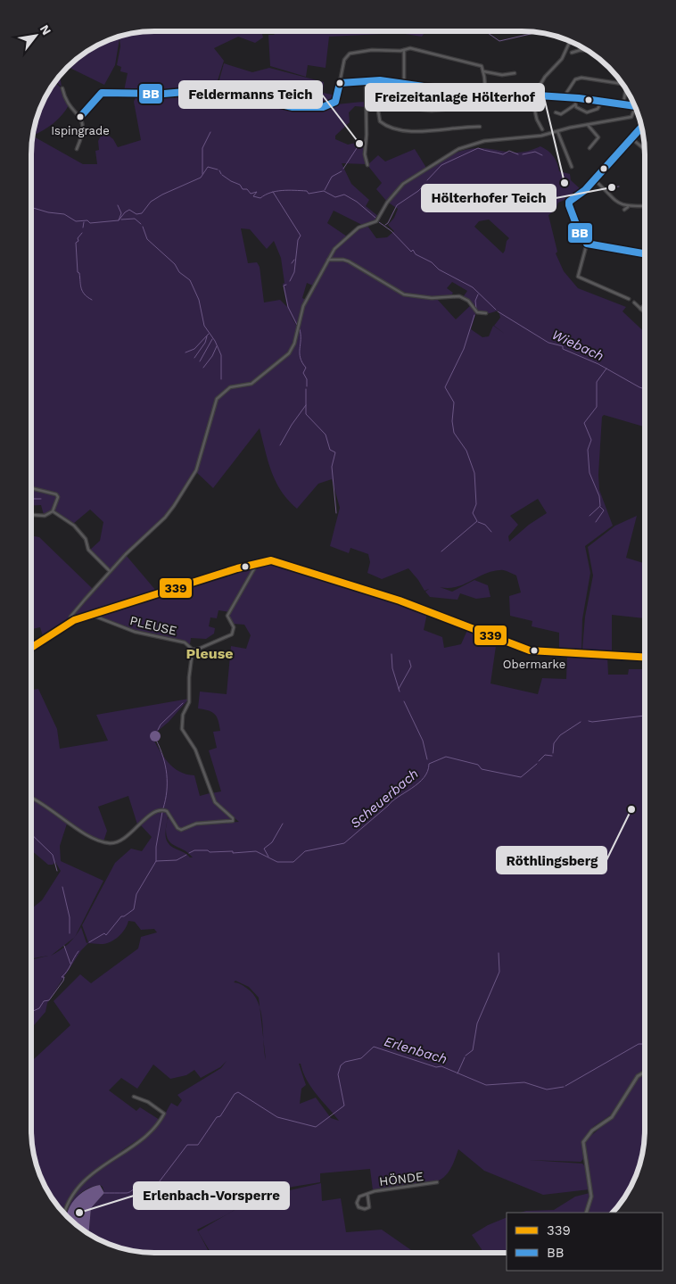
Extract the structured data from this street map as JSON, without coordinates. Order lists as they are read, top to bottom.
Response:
{
  "streets": {
    "street": ["PLEUSE", "HÖNDE"]
  },
  "districts": ["Pleuse"],
  "water": ["Wiebach", "Scheuerbach", "Erlenbach"],
  "places": [
    "Ispingrade",
    "Feldermanns Teich",
    "Freizeitanlage Hölterhof",
    "Hölterhofer Teich",
    "Obermarke",
    "Röthlingsberg",
    "Erlenbach-Vorsperre"
  ],
  "lines": ["transit line BB", "transit line 339"],
  "legend": ["339", "BB"],
  "north": "top right"
}
